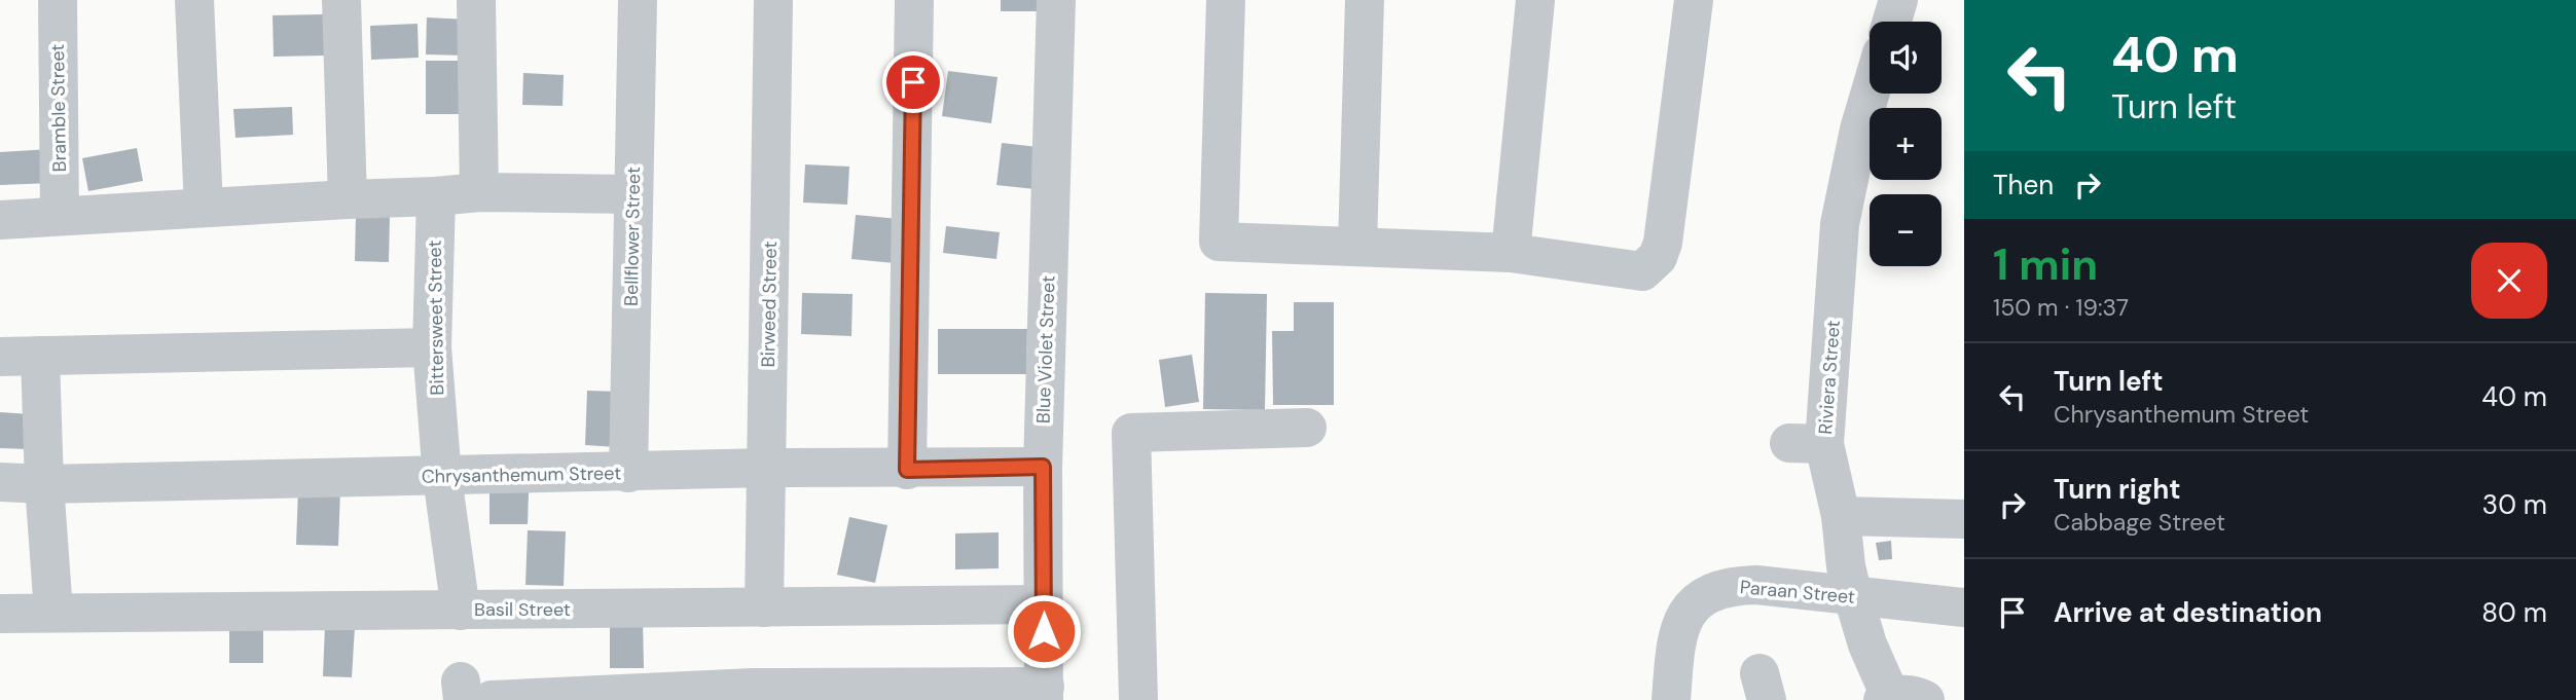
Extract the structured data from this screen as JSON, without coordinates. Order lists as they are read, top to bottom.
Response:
{
  "streets": {
    "street": [
      "Bramble Street",
      "Bellflower Street",
      "Birweed Street",
      "Bittersweet Street",
      "Blue Violet Street",
      "Riviera Street",
      "Chrysanthemum Street",
      "Paraan Street",
      "Basil Street"
    ]
  },
  "crossings": [
    ["Bellflower Street", "Chrysanthemum Street"],
    ["Birweed Street", "Chrysanthemum Street"],
    ["Birweed Street", "Basil Street"],
    ["Bittersweet Street", "Chrysanthemum Street"],
    ["Bittersweet Street", "Basil Street"],
    ["Blue Violet Street", "Chrysanthemum Street"],
    ["Blue Violet Street", "Basil Street"],
    ["Riviera Street", "Paraan Street"]
  ],
  "page": {
    "turn": ["40 m", "Turn left"],
    "map_buttons": ["+", "−"],
    "then": "Then",
    "heading": ["1 min", "150 m · 19:37"],
    "list": [
      {
        "name": "Turn left",
        "note": "Chrysanthemum Street",
        "value": "40 m"
      },
      {
        "name": "Turn right",
        "note": "Cabbage Street",
        "value": "30 m"
      },
      {
        "name": "Arrive at destination",
        "value": "80 m"
      }
    ]
  }
}
